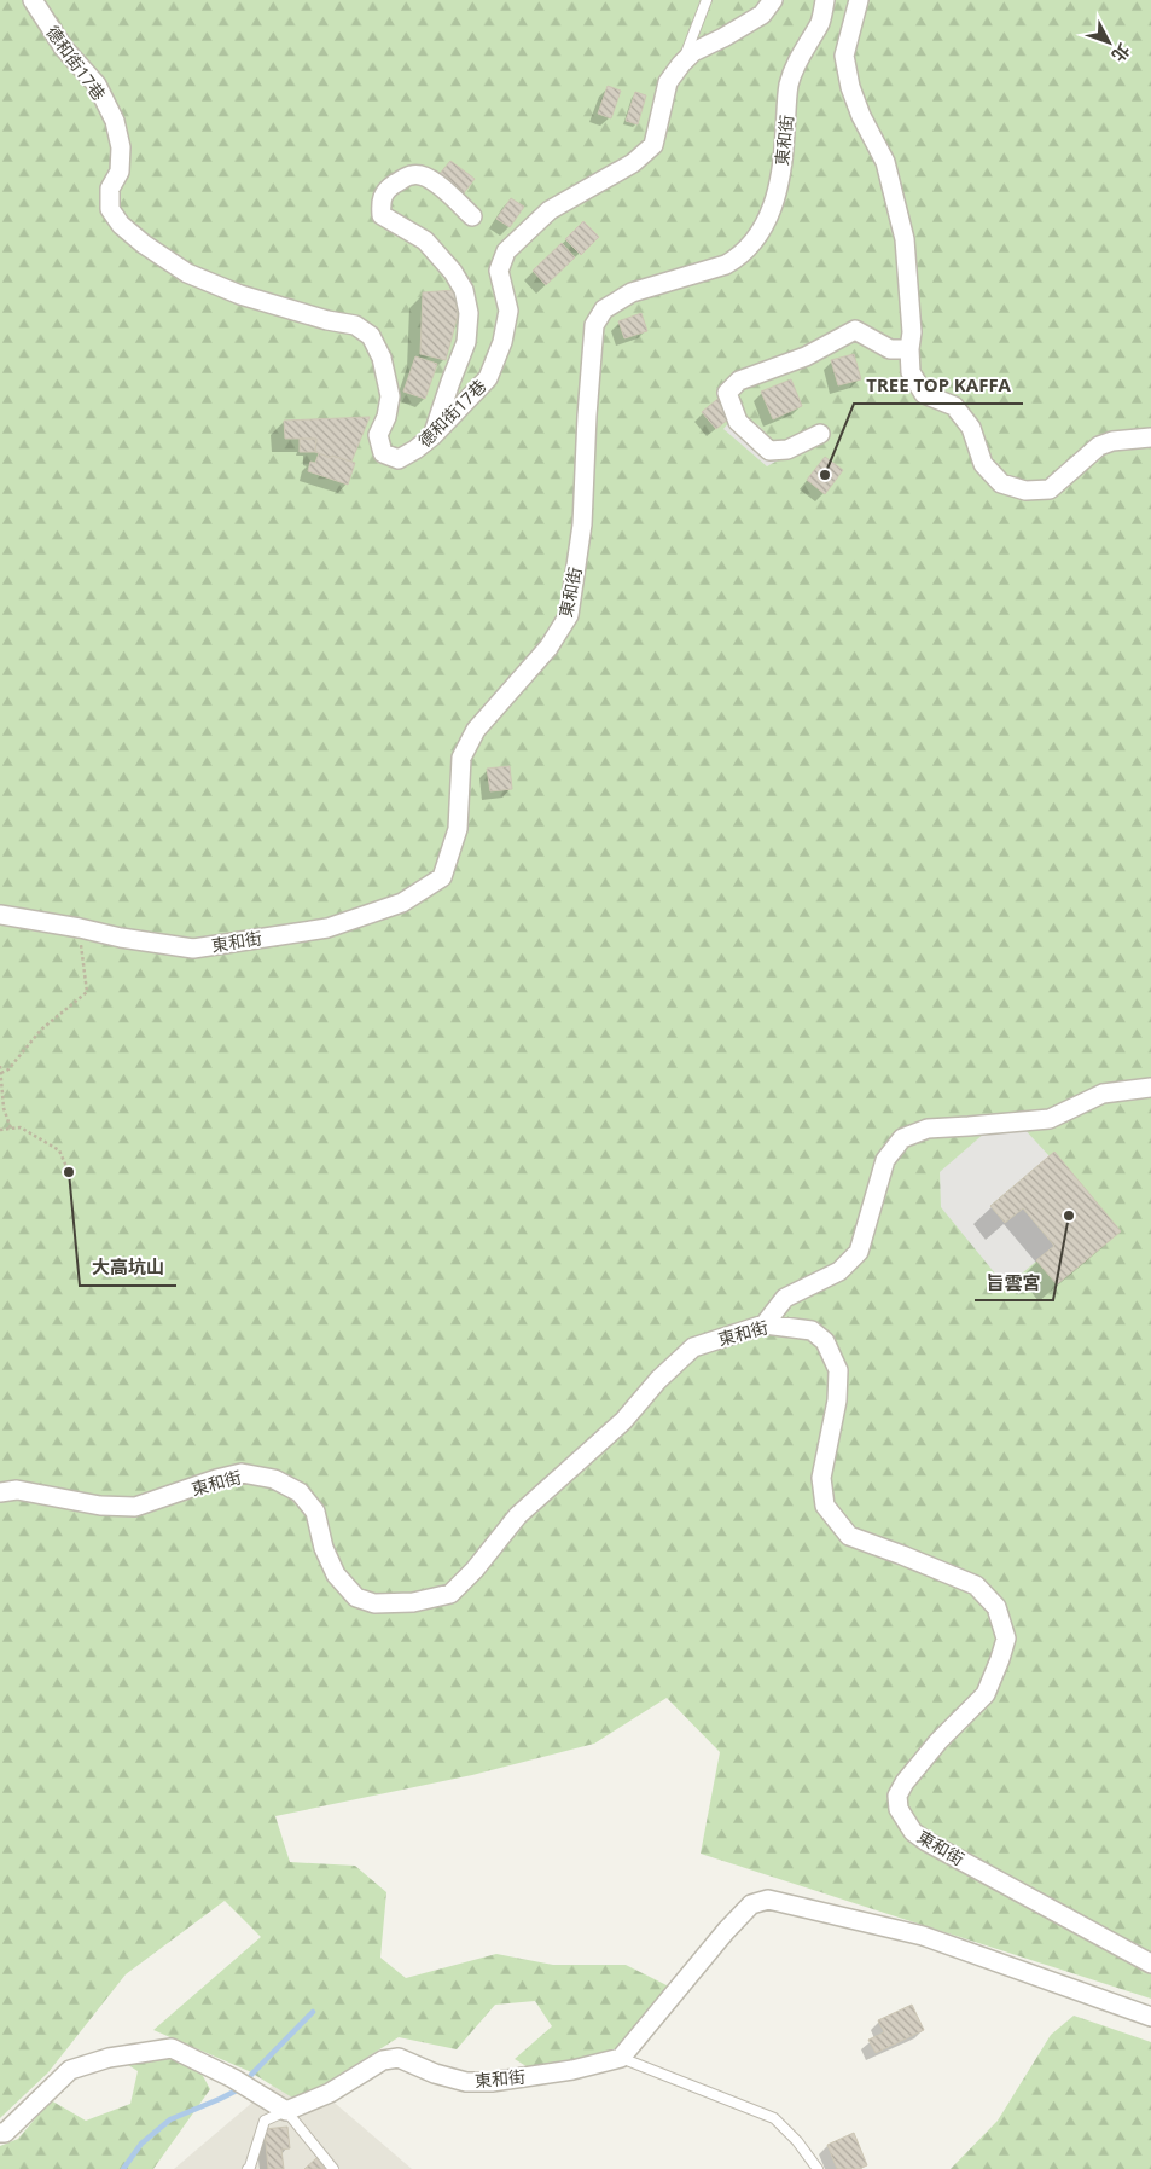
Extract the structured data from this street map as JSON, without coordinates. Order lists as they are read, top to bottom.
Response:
{
  "streets": {
    "street": ["德和街17巷", "東和街"]
  },
  "places": ["TREE TOP KAFFA", "大高坑山", "旨雲宮"],
  "north": "bottom right"
}
